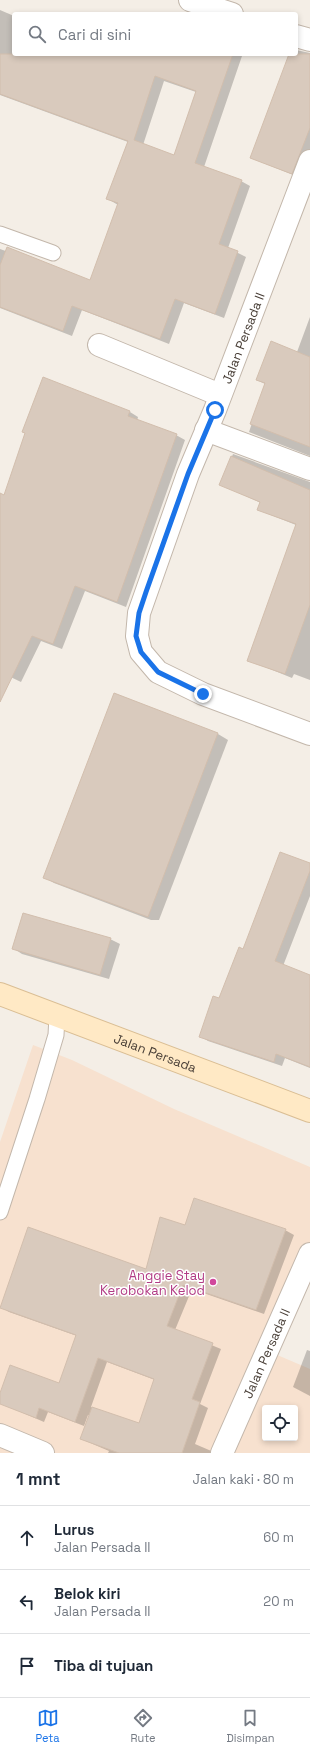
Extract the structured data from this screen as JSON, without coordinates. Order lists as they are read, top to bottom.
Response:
{
  "streets": {
    "street": ["Jalan Persada II", "Jalan Persada"]
  },
  "places": ["Anggie Stay Kerobokan Kelod"],
  "page": {
    "search": "Cari di sini",
    "heading": ["1 mnt", "Jalan kaki · 80 m"],
    "list": [
      ["Lurus", "Jalan Persada II", "60 m"],
      ["Belok kiri", "Jalan Persada II", "20 m"],
      "Tiba di tujuan"
    ],
    "nav": ["Peta", "Rute", "Disimpan"]
  }
}
